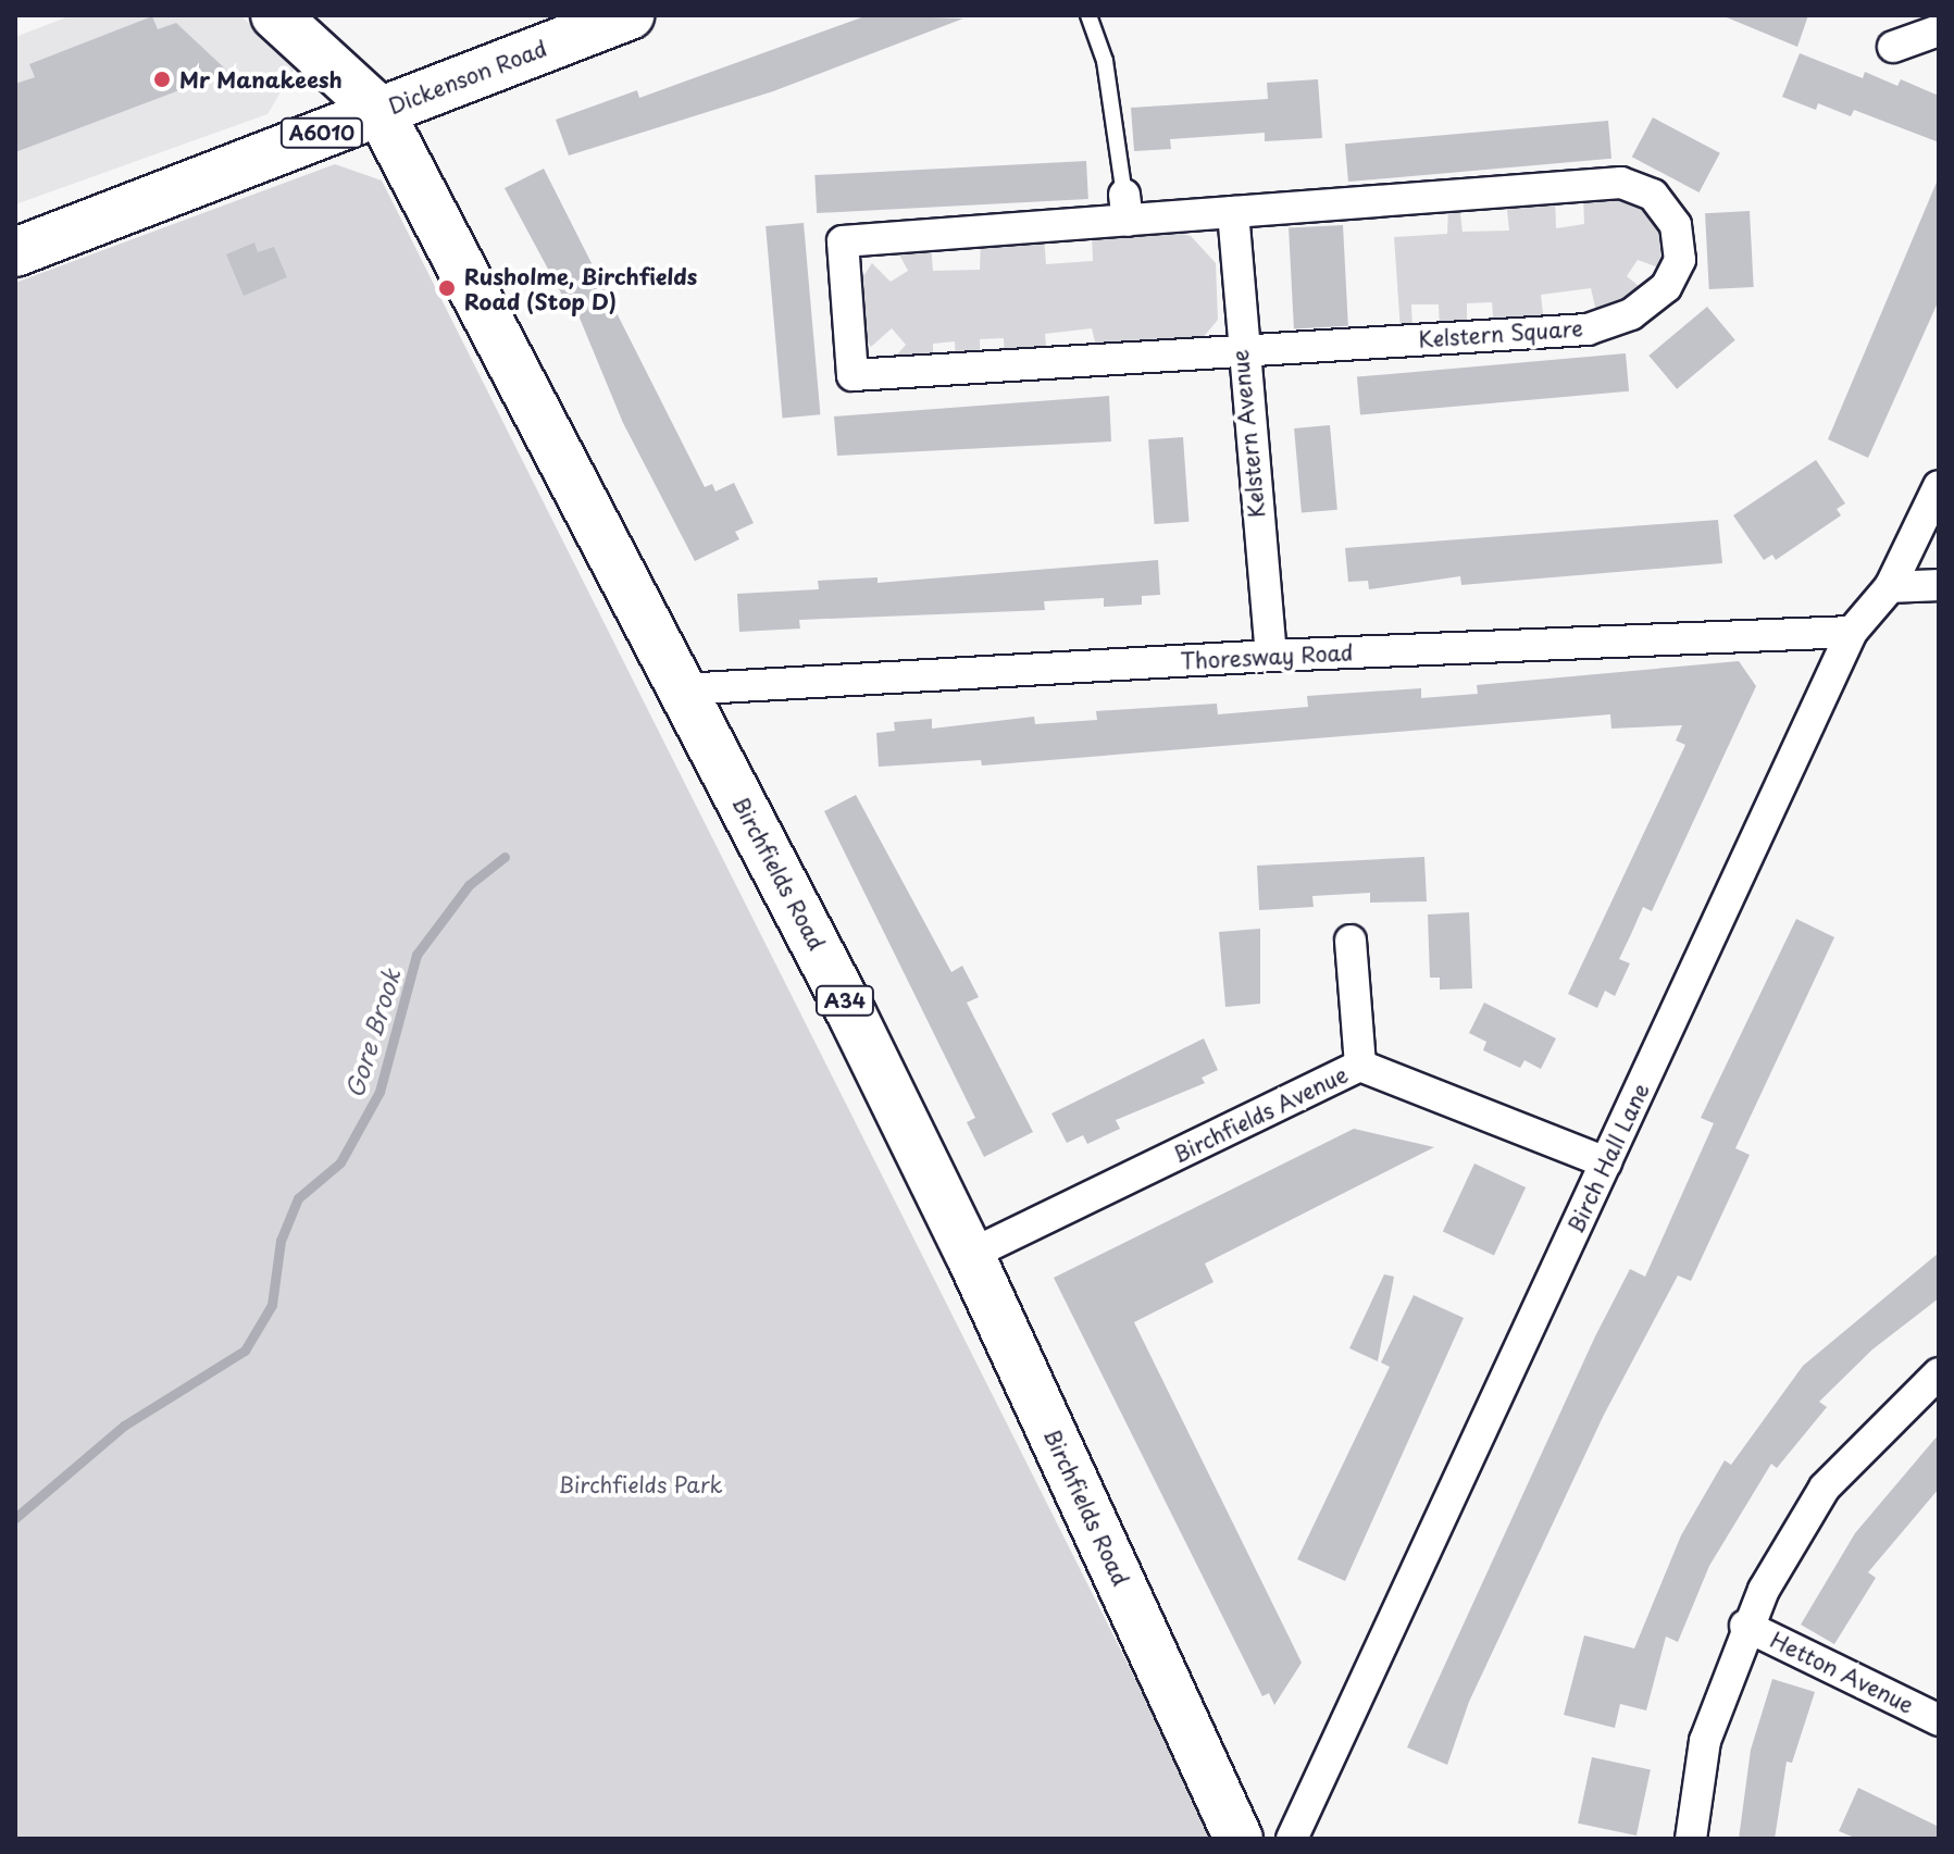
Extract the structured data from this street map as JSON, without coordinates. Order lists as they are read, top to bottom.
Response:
{
  "streets": {
    "highway": [
      "Dickenson Road",
      "A6010",
      "Birchfields Road",
      "A34"
    ],
    "street": [
      "Kelstern Square",
      "Kelstern Avenue",
      "Thoresway Road",
      "Birchfields Avenue",
      "Birch Hall Lane",
      "Hetton Avenue"
    ]
  },
  "crossings": [
    ["Dickenson Road", "Birchfields Road"],
    ["Dickenson Road", "A34"],
    ["Kelstern Square", "Kelstern Avenue"],
    ["Kelstern Avenue", "Thoresway Road"],
    ["Thoresway Road", "Birchfields Road"],
    ["Thoresway Road", "Birch Hall Lane"],
    ["Birchfields Road", "A34"],
    ["Birchfields Road", "Birchfields Avenue"],
    ["Birchfields Avenue", "Birch Hall Lane"]
  ],
  "water": ["Gore Brook"],
  "parks": ["Birchfields Park"],
  "places": ["Mr Manakeesh", "Rusholme, Birchfields Road (Stop D)"]
}
